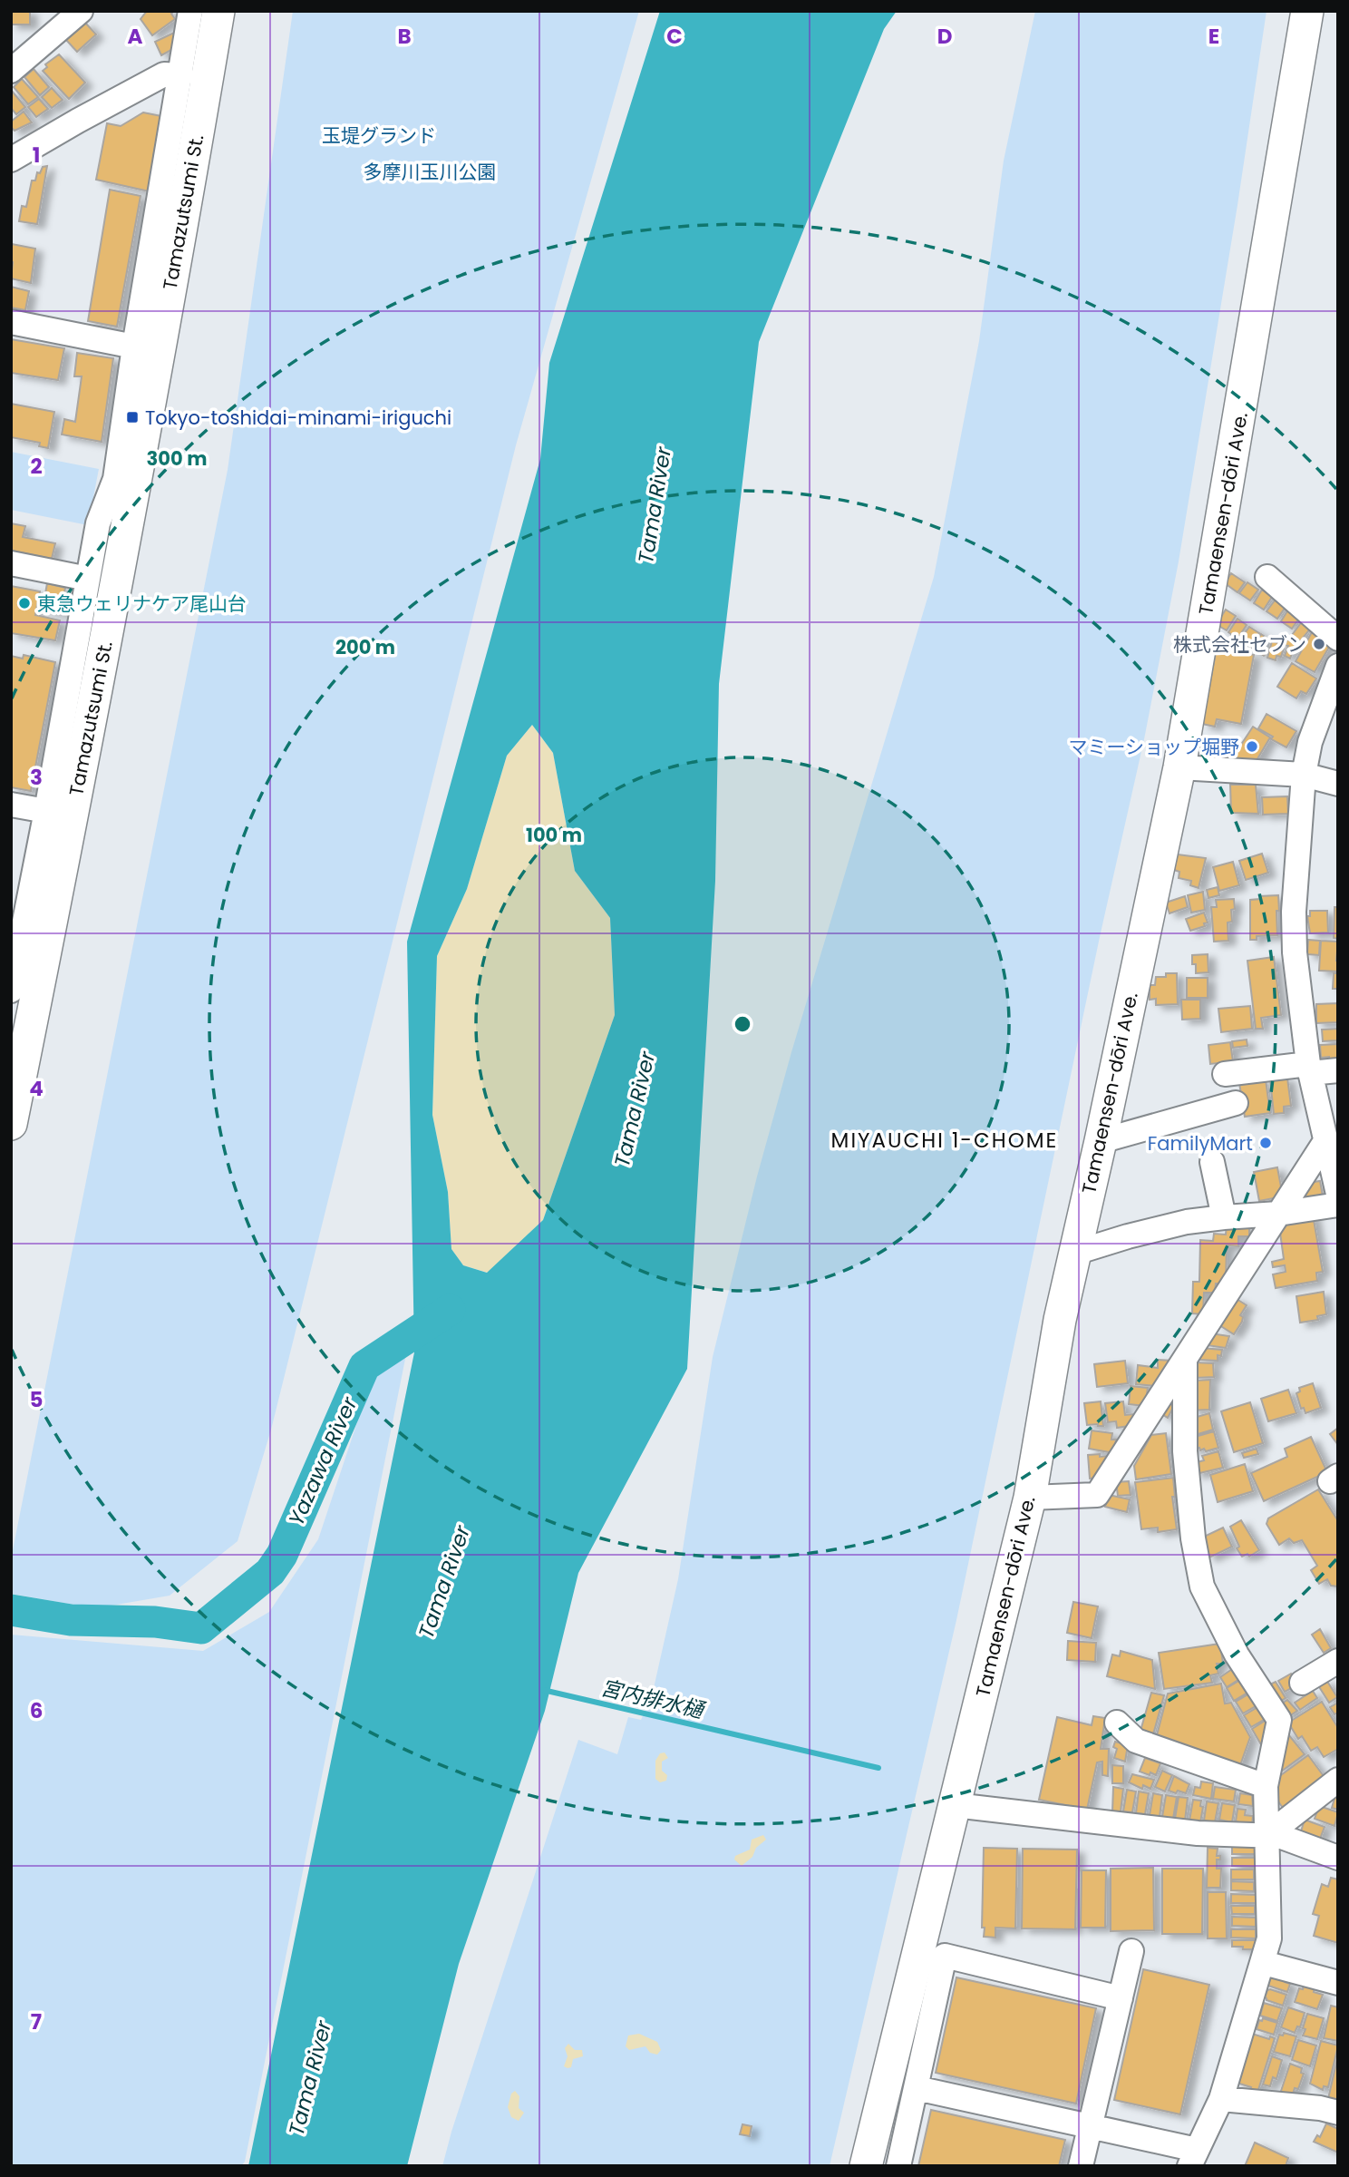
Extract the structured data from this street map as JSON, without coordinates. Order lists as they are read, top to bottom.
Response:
{
  "streets": {
    "main road": ["Tamazutsumi St.", "Tamaensen-dōri Ave."]
  },
  "districts": ["MIYAUCHI 1-CHOME"],
  "water": ["Tama River", "Yazawa River", "宮内排水樋"],
  "parks": ["玉堤グランド", "多摩川玉川公園"],
  "places": {
    "transit": ["Tokyo-toshidai-minami-iriguchi"],
    "other": [
      "東急ウェリナケア尾山台",
      "株式会社セブン",
      "マミーショップ堀野",
      "FamilyMart"
    ]
  },
  "grid": {
    "columns": [
      "A",
      "B",
      "C",
      "D",
      "E"
    ],
    "rows": [
      "1",
      "2",
      "3",
      "4",
      "5",
      "6",
      "7"
    ]
  },
  "rings": ["300 m", "200 m", "100 m"]
}
